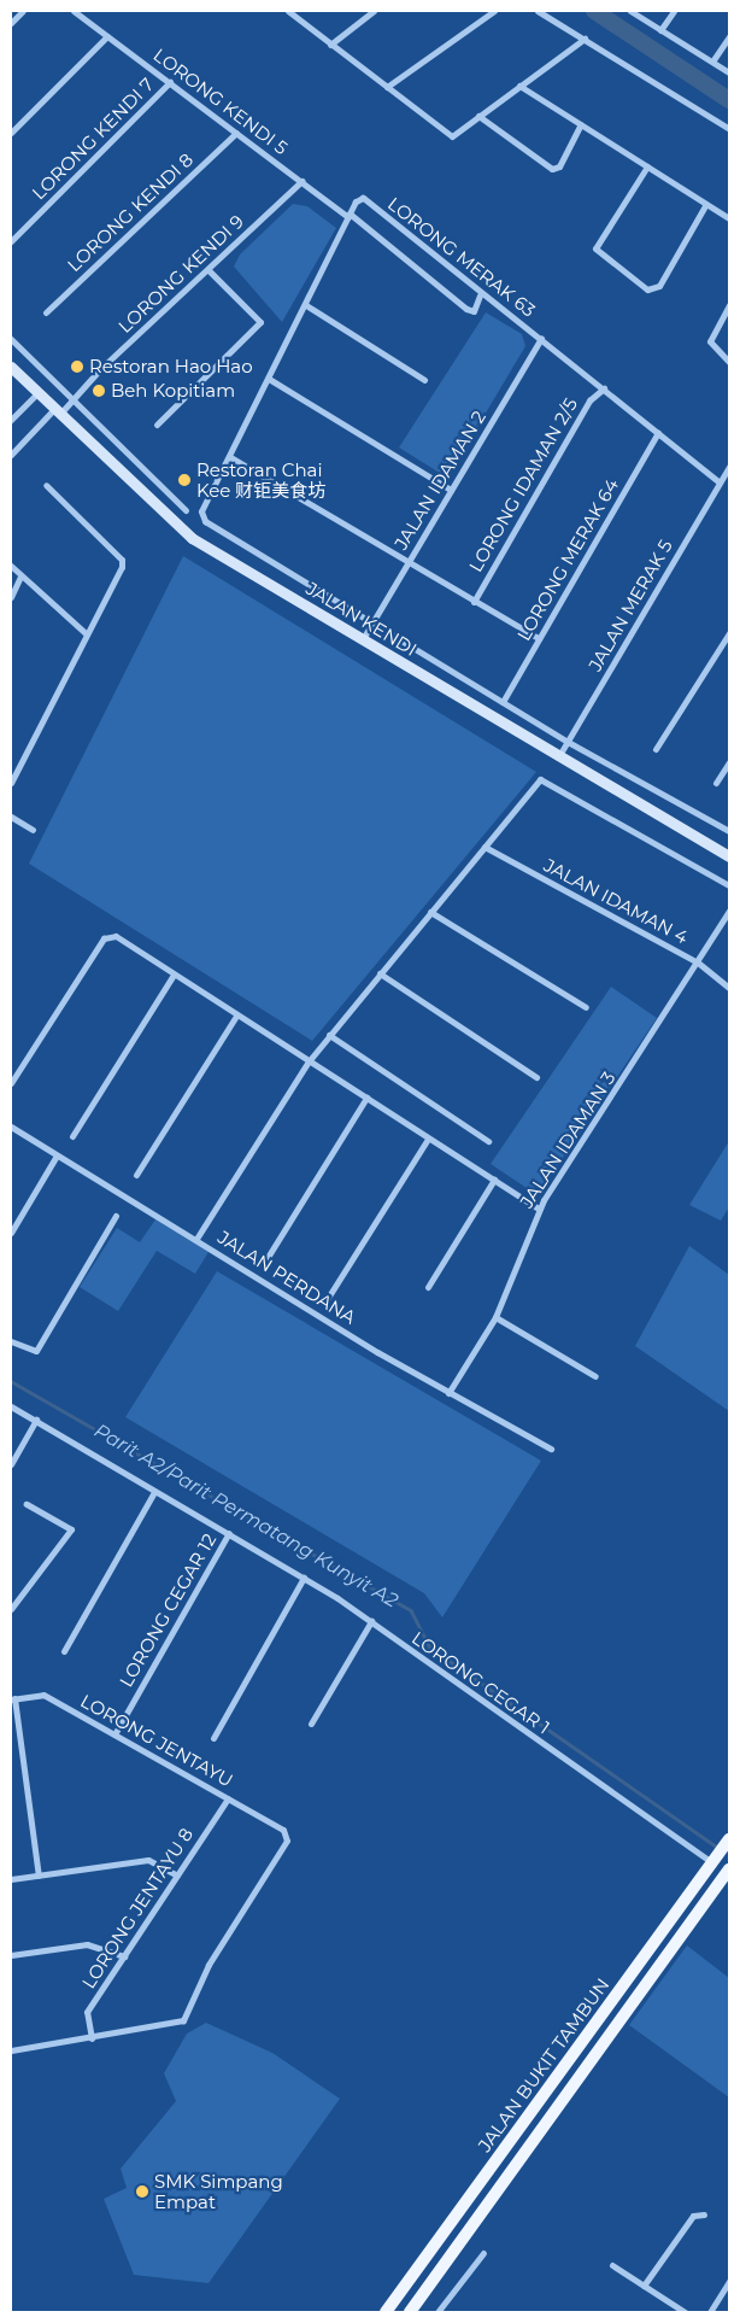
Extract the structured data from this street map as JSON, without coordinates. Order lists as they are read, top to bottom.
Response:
{
  "streets": {
    "main road": ["JALAN BUKIT TAMBUN"],
    "street": [
      "LORONG KENDI 5",
      "LORONG KENDI 7",
      "LORONG KENDI 8",
      "LORONG MERAK 63",
      "LORONG KENDI 9",
      "JALAN IDAMAN 2",
      "LORONG IDAMAN 2/5",
      "LORONG MERAK 64",
      "JALAN MERAK 5",
      "JALAN KENDI",
      "JALAN IDAMAN 4",
      "JALAN IDAMAN 3",
      "JALAN PERDANA",
      "LORONG CEGAR 12",
      "LORONG CEGAR 1",
      "LORONG JENTAYU",
      "LORONG JENTAYU 8"
    ]
  },
  "crossings": [
    ["LORONG KENDI 5", "LORONG KENDI 7"],
    ["LORONG KENDI 5", "LORONG KENDI 8"],
    ["LORONG KENDI 5", "LORONG MERAK 63"],
    ["LORONG KENDI 5", "LORONG KENDI 9"],
    ["LORONG MERAK 63", "JALAN IDAMAN 2"],
    ["LORONG MERAK 63", "LORONG IDAMAN 2/5"],
    ["LORONG MERAK 63", "LORONG MERAK 64"],
    ["LORONG MERAK 63", "JALAN MERAK 5"],
    ["LORONG KENDI 9", "JALAN KENDI"],
    ["JALAN IDAMAN 2", "JALAN KENDI"],
    ["LORONG MERAK 64", "JALAN KENDI"],
    ["JALAN MERAK 5", "JALAN KENDI"],
    ["JALAN IDAMAN 4", "JALAN IDAMAN 3"],
    ["JALAN IDAMAN 3", "JALAN PERDANA"],
    ["LORONG CEGAR 12", "LORONG CEGAR 1"],
    ["LORONG CEGAR 12", "LORONG JENTAYU"],
    ["LORONG CEGAR 1", "JALAN BUKIT TAMBUN"],
    ["LORONG JENTAYU", "LORONG JENTAYU 8"]
  ],
  "water": ["Parit A2/Parit Permatang Kunyit A2"],
  "places": [
    "Restoran Hao Hao",
    "Beh Kopitiam",
    "Restoran Chai Kee 财钜美食坊",
    "SMK Simpang Empat"
  ]
}
